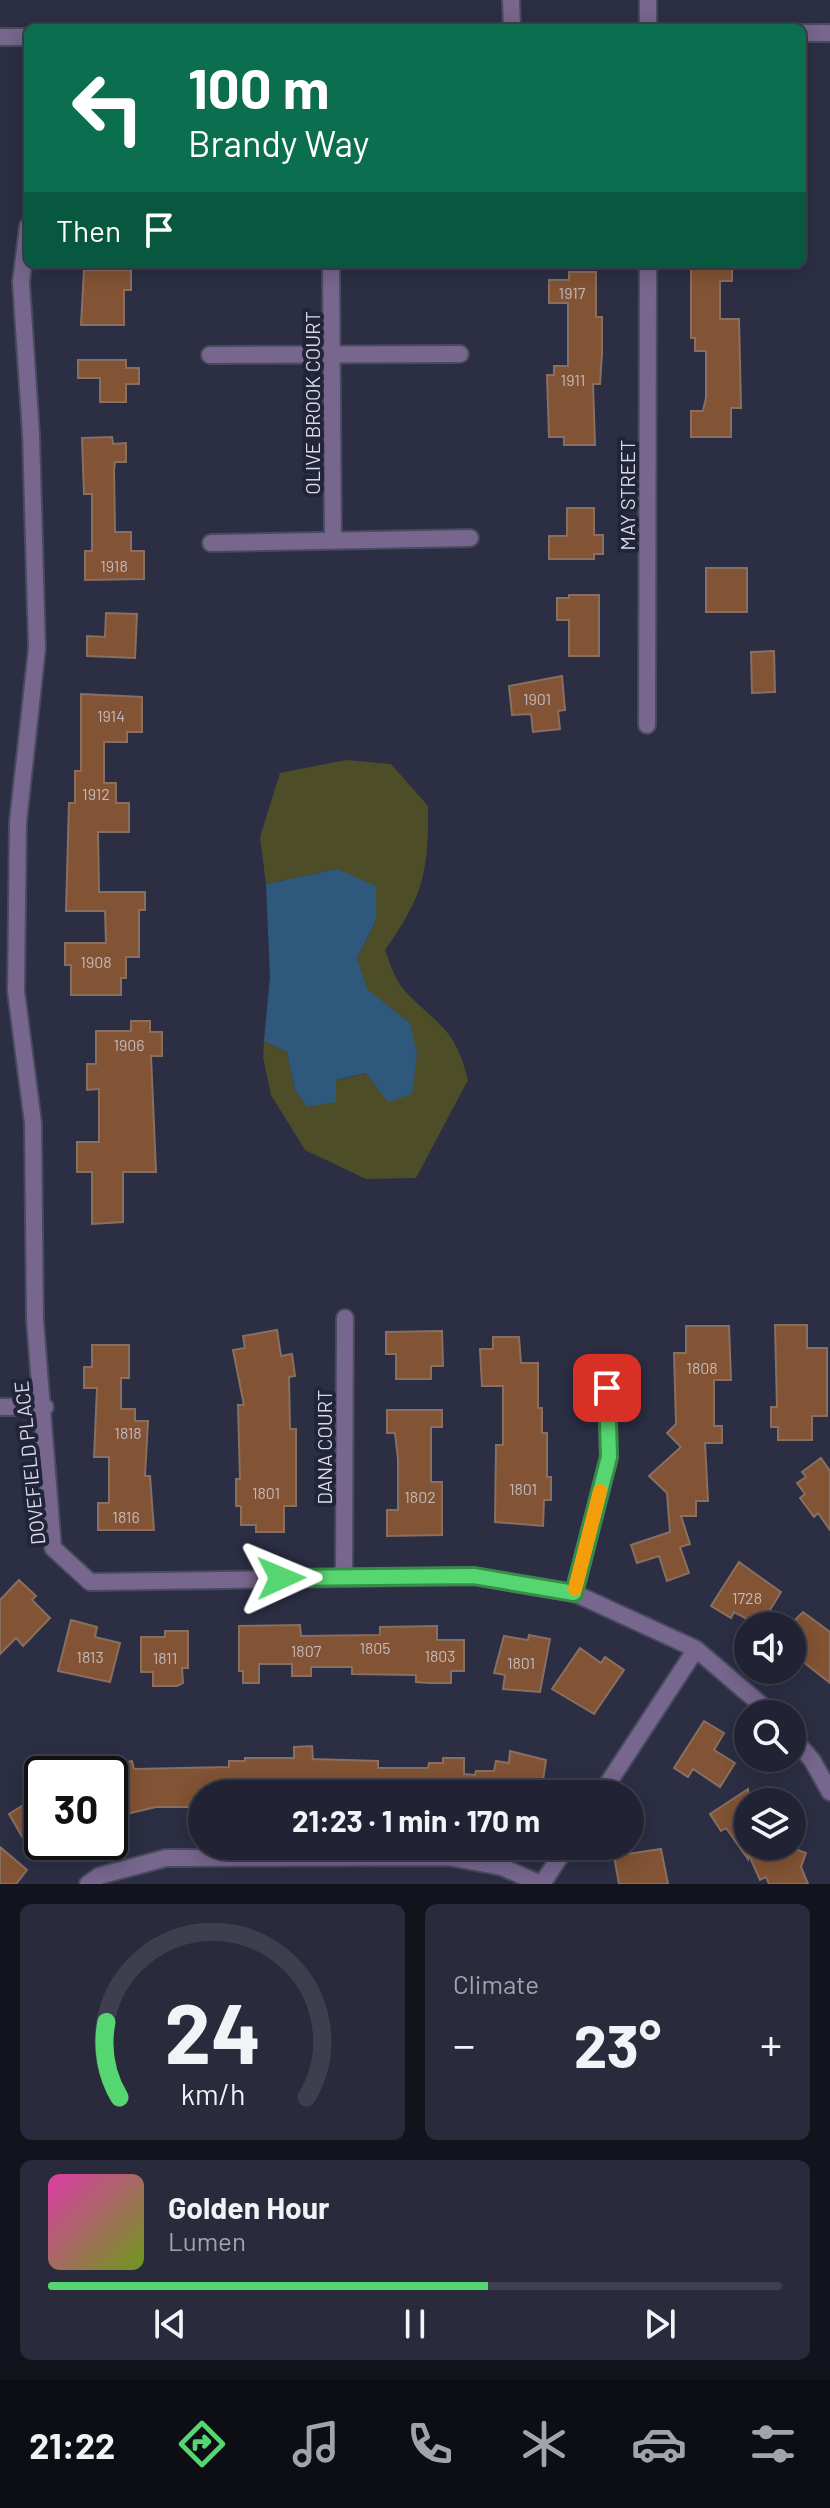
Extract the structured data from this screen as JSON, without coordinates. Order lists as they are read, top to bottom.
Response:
{
  "streets": {
    "street": [
      "OLIVE BROOK COURT",
      "MAY STREET",
      "DANA COURT",
      "DOVEFIELD PLACE"
    ]
  },
  "crossings": [
    ["DANA COURT", "DOVEFIELD PLACE"]
  ],
  "house_numbers": [
    "1917",
    "1911",
    "1918",
    "1901",
    "1914",
    "1912",
    "1908",
    "1906",
    "1808",
    "1818",
    "1801",
    "1801",
    "1802",
    "1816",
    "1728",
    "1805",
    "1807",
    "1803",
    "1813",
    "1811",
    "1801"
  ],
  "page": {
    "turn": ["100 m", "Brandy Way"],
    "then": "Then",
    "limit": "30",
    "trip": "21:23 · 1 min · 170 m",
    "tile": "Climate",
    "heat": ["−", "23°", "+"],
    "song": ["Golden Hour", "Lumen"],
    "tabs": "21:22",
    "gauge": ["24", "km/h"]
  }
}
